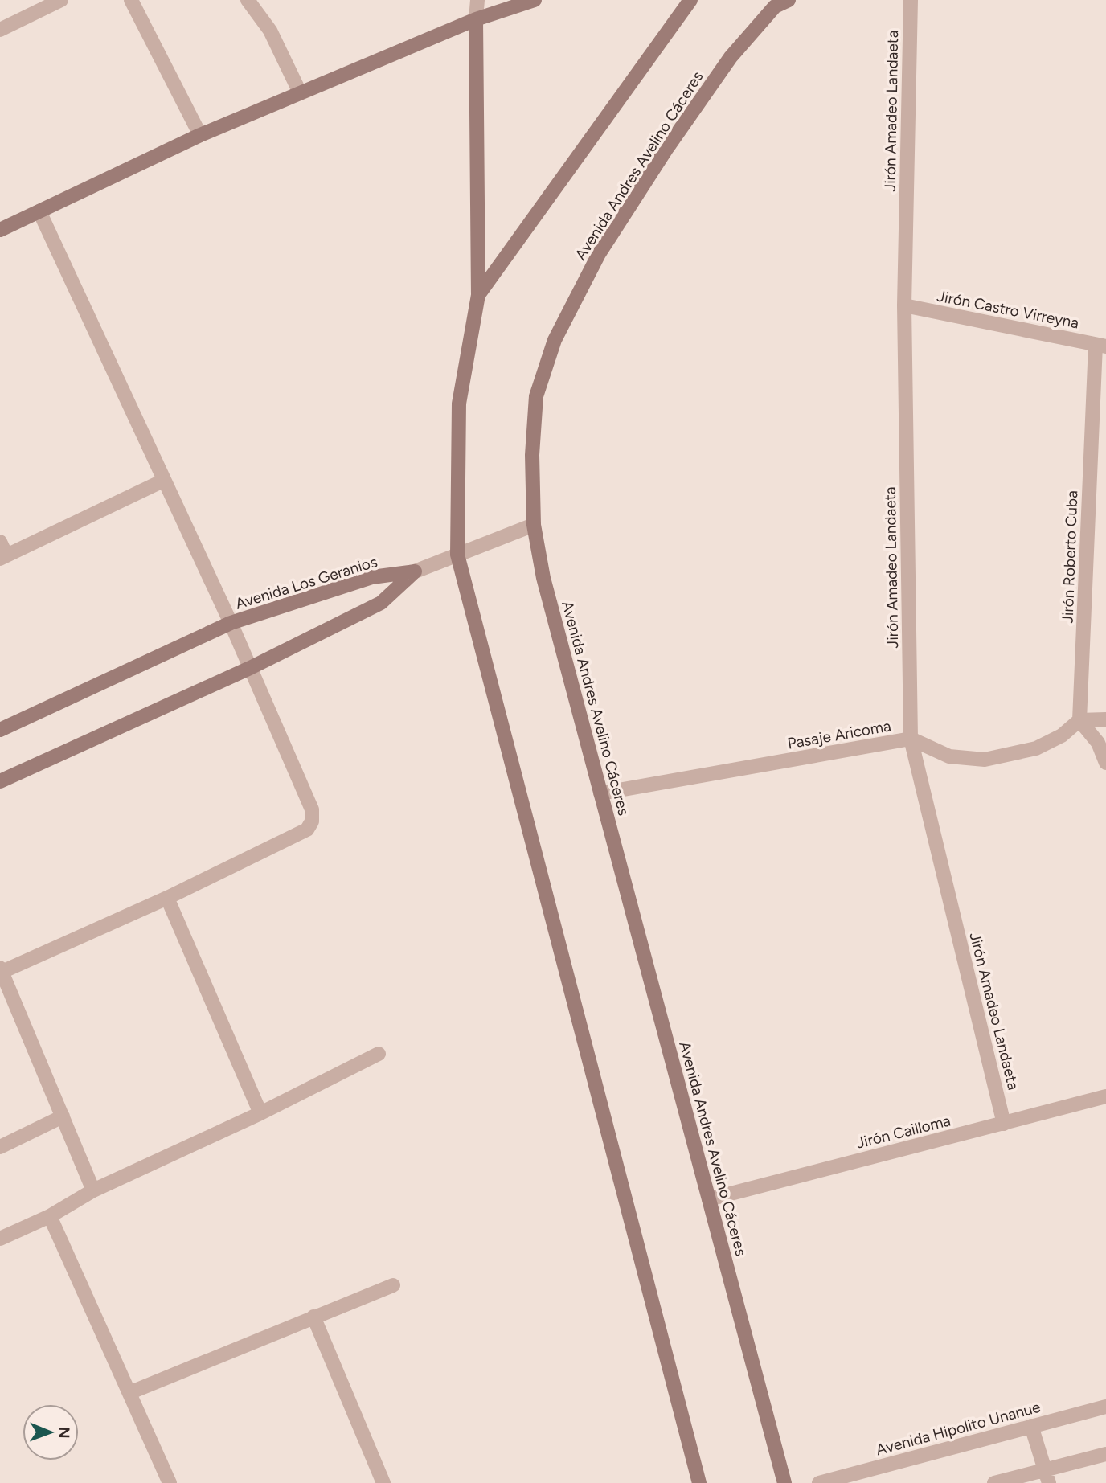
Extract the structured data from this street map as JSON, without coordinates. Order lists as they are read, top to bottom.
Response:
{
  "streets": {
    "main road": ["Avenida Andres Avelino Cáceres", "Avenida Los Geranios"],
    "street": [
      "Jirón Amadeo Landaeta",
      "Jirón Castro Virreyna",
      "Jirón Roberto Cuba",
      "Pasaje Aricoma",
      "Jirón Cailloma",
      "Avenida Hipolito Unanue"
    ]
  },
  "crossings": [
    ["Jirón Amadeo Landaeta", "Jirón Castro Virreyna"],
    ["Jirón Amadeo Landaeta", "Pasaje Aricoma"],
    ["Jirón Amadeo Landaeta", "Jirón Cailloma"],
    ["Avenida Andres Avelino Cáceres", "Pasaje Aricoma"],
    ["Avenida Andres Avelino Cáceres", "Jirón Cailloma"],
    ["Jirón Castro Virreyna", "Jirón Roberto Cuba"],
    ["Jirón Roberto Cuba", "Pasaje Aricoma"]
  ],
  "north": "right"
}
